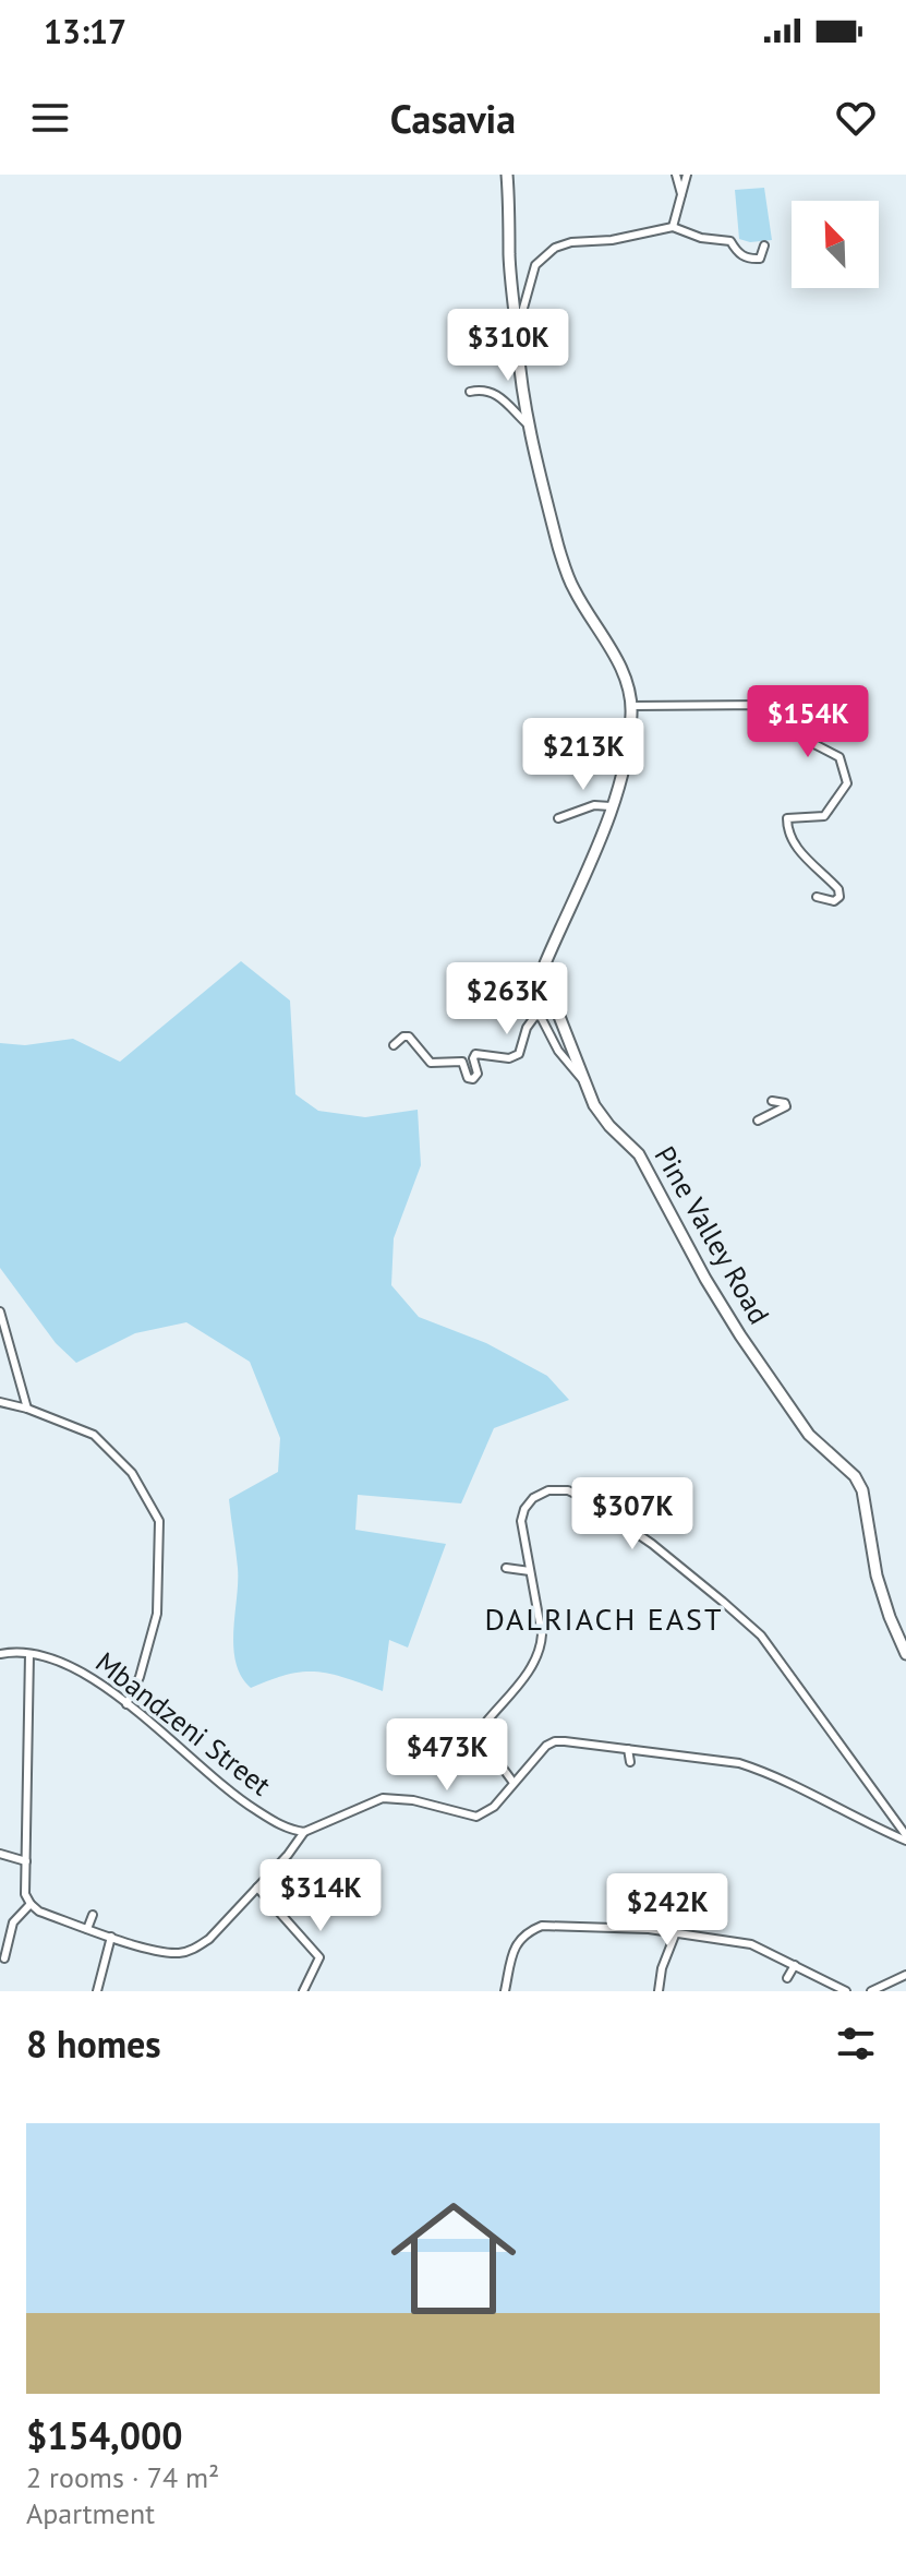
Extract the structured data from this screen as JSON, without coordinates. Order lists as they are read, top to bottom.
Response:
{
  "streets": {
    "main road": ["Pine Valley Road"],
    "street": ["Mbandzeni Street"]
  },
  "districts": ["DALRIACH EAST"],
  "north": "top left",
  "page": {
    "status": "13:17",
    "header": "Casavia",
    "price": [
      "$310K",
      "$154K",
      "$213K",
      "$263K",
      "$307K",
      "$473K",
      "$314K",
      "$242K"
    ],
    "heading": "8 homes",
    "list": [
      {
        "name": "$154,000",
        "note": "2 rooms · 74 m² · Apartment"
      }
    ]
  }
}
